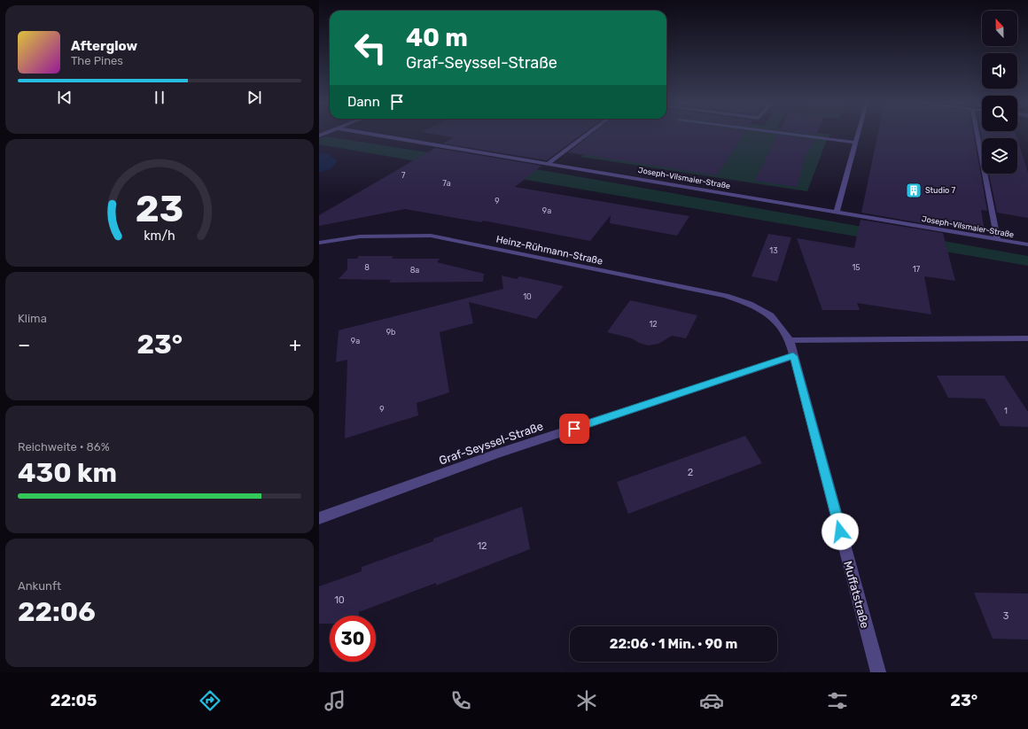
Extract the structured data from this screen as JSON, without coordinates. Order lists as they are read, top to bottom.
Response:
{
  "streets": {
    "street": [
      "Joseph-Vilsmaier-Straße",
      "Heinz-Rühmann-Straße",
      "Graf-Seyssel-Straße",
      "Muffatstraße"
    ]
  },
  "crossings": [
    ["Heinz-Rühmann-Straße", "Muffatstraße"],
    ["Graf-Seyssel-Straße", "Muffatstraße"]
  ],
  "places": {
    "building": ["Studio 7"]
  },
  "house_numbers": [
    "7",
    "7a",
    "9",
    "9a",
    "13",
    "8",
    "15",
    "17",
    "8a",
    "10",
    "12",
    "9b",
    "9a",
    "9",
    "1",
    "2",
    "12",
    "10",
    "3"
  ],
  "north": "top",
  "page": {
    "turn": ["40 m", "Graf-Seyssel-Straße"],
    "song": ["Afterglow", "The Pines"],
    "then": "Dann",
    "tile": [
      "Klima",
      ["Reichweite · 86%", "430 km"],
      ["Ankunft", "22:06"]
    ],
    "heat": ["−", "23°", "+"],
    "limit": "30",
    "trip": "22:06 · 1 Min. · 90 m",
    "tabs": ["22:05", "23°"],
    "gauge": ["23", "km/h"]
  }
}
